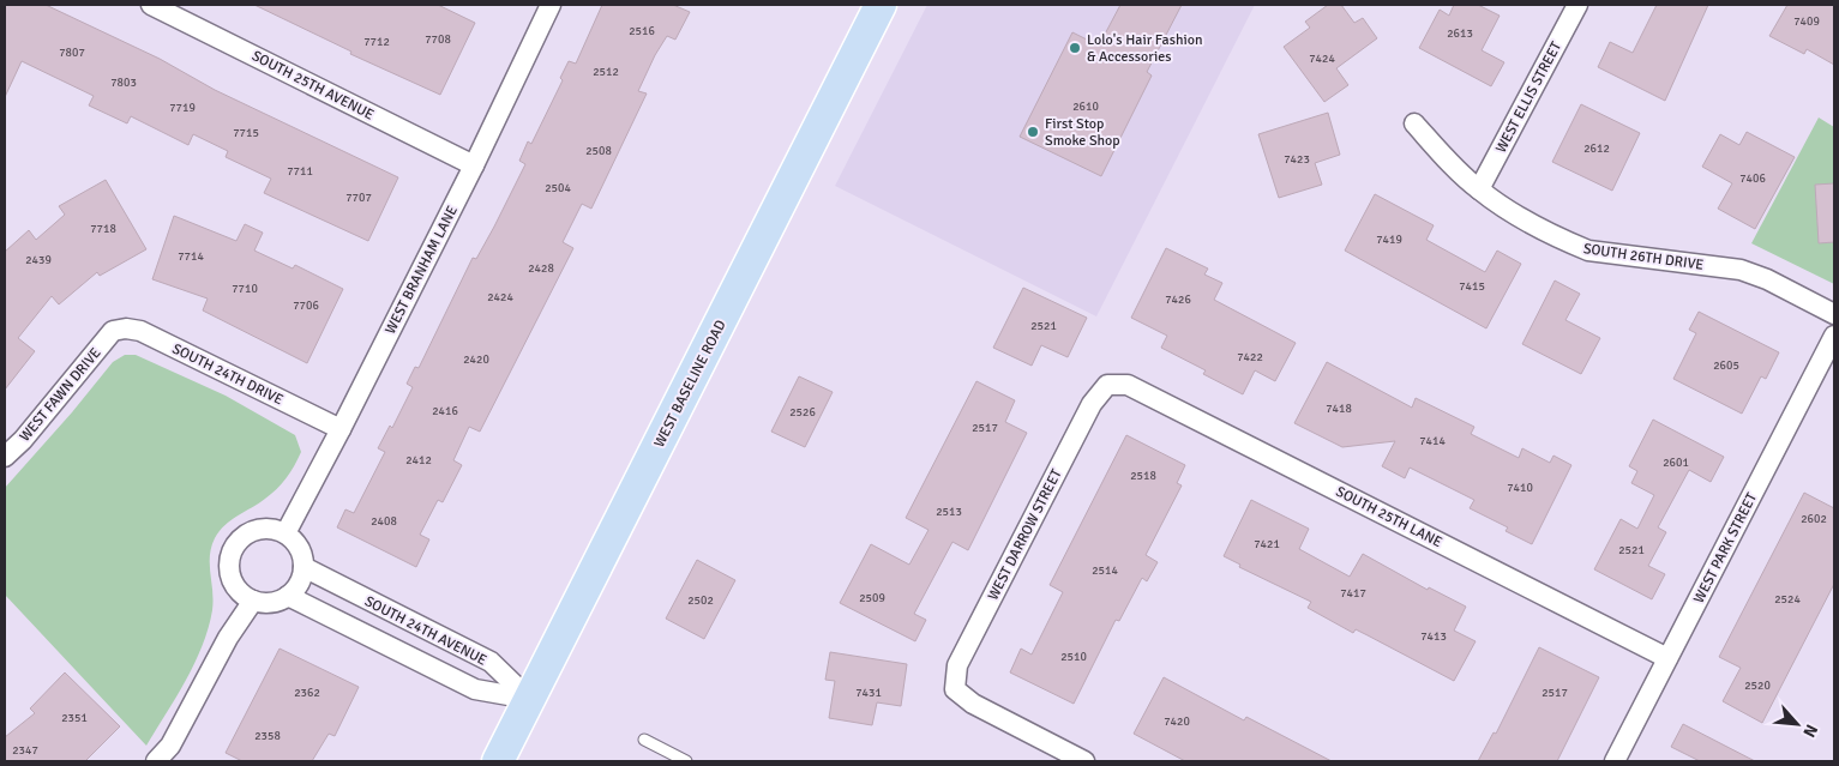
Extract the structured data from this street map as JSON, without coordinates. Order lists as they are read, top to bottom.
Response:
{
  "streets": {
    "main road": ["WEST BASELINE ROAD"],
    "street": [
      "SOUTH 25TH AVENUE",
      "WEST ELLIS STREET",
      "SOUTH 26TH DRIVE",
      "WEST BRANHAM LANE",
      "SOUTH 24TH DRIVE",
      "WEST FAWN DRIVE",
      "SOUTH 25TH LANE",
      "WEST DARROW STREET",
      "WEST PARK STREET",
      "SOUTH 24TH AVENUE"
    ]
  },
  "crossings": [
    ["SOUTH 25TH AVENUE", "WEST BRANHAM LANE"],
    ["WEST ELLIS STREET", "SOUTH 26TH DRIVE"],
    ["WEST BRANHAM LANE", "SOUTH 24TH DRIVE"],
    ["WEST BRANHAM LANE", "SOUTH 24TH AVENUE"],
    ["SOUTH 24TH DRIVE", "WEST FAWN DRIVE"],
    ["WEST BASELINE ROAD", "SOUTH 24TH AVENUE"],
    ["SOUTH 25TH LANE", "WEST DARROW STREET"],
    ["SOUTH 25TH LANE", "WEST PARK STREET"]
  ],
  "places": ["Lolo's Hair Fashion & Accessories", "First Stop Smoke Shop"],
  "house_numbers": [
    "7409",
    "2516",
    "2613",
    "7708",
    "7712",
    "7807",
    "7424",
    "2512",
    "7803",
    "2610",
    "7719",
    "7715",
    "2612",
    "2508",
    "7423",
    "7711",
    "7406",
    "2504",
    "7707",
    "7718",
    "7419",
    "7714",
    "2439",
    "2428",
    "7415",
    "7710",
    "2424",
    "7426",
    "7706",
    "2521",
    "7422",
    "2420",
    "2605",
    "7418",
    "2416",
    "2526",
    "2517",
    "7414",
    "2412",
    "2601",
    "2518",
    "7410",
    "2513",
    "2602",
    "2408",
    "7421",
    "2521",
    "2514",
    "7417",
    "2509",
    "2524",
    "2502",
    "7413",
    "2510",
    "2520",
    "2362",
    "7431",
    "2517",
    "2351",
    "7420",
    "2358",
    "2347"
  ],
  "north": "bottom right"
}
